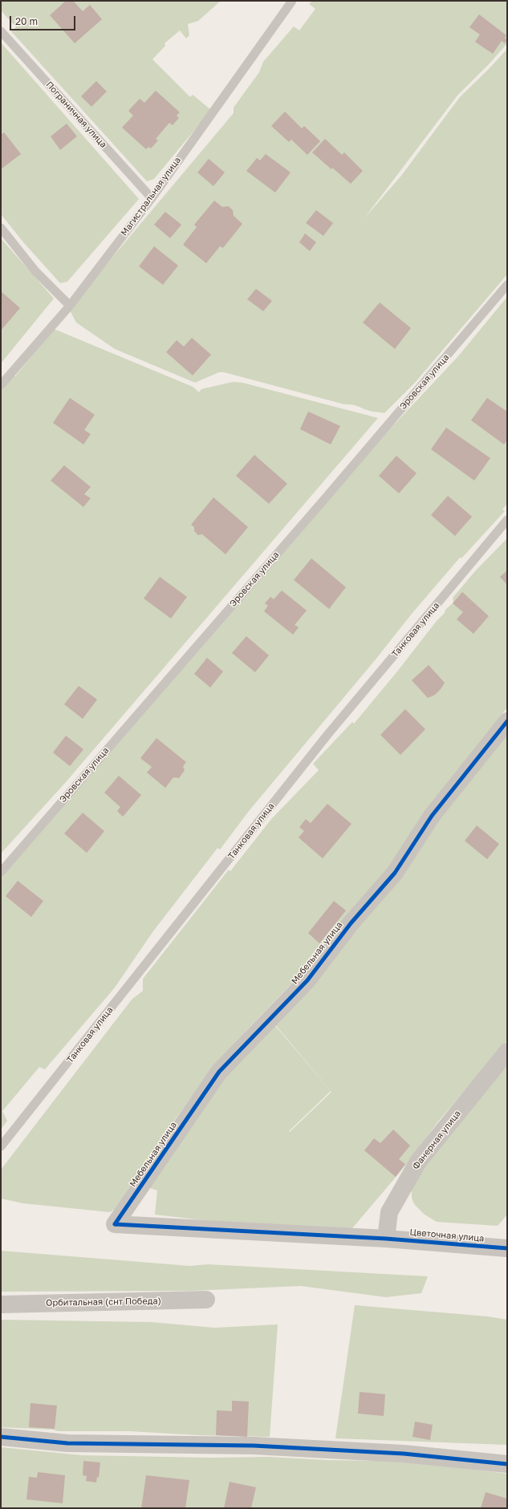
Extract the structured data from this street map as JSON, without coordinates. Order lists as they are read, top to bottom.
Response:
{
  "streets": {
    "street": [
      "Мебельная улица",
      "Фанерная улица",
      "Цветочная улица",
      "Орбитальная (снт Победа)"
    ],
    "lane": [
      "Пограничная улица",
      "Магистральная улица",
      "Эровская улица",
      "Танковая улица"
    ]
  },
  "crossings": [
    ["Пограничная улица", "Магистральная улица"],
    ["Мебельная улица", "Цветочная улица"],
    ["Фанерная улица", "Цветочная улица"]
  ],
  "scale_bar": "20 m"
}
